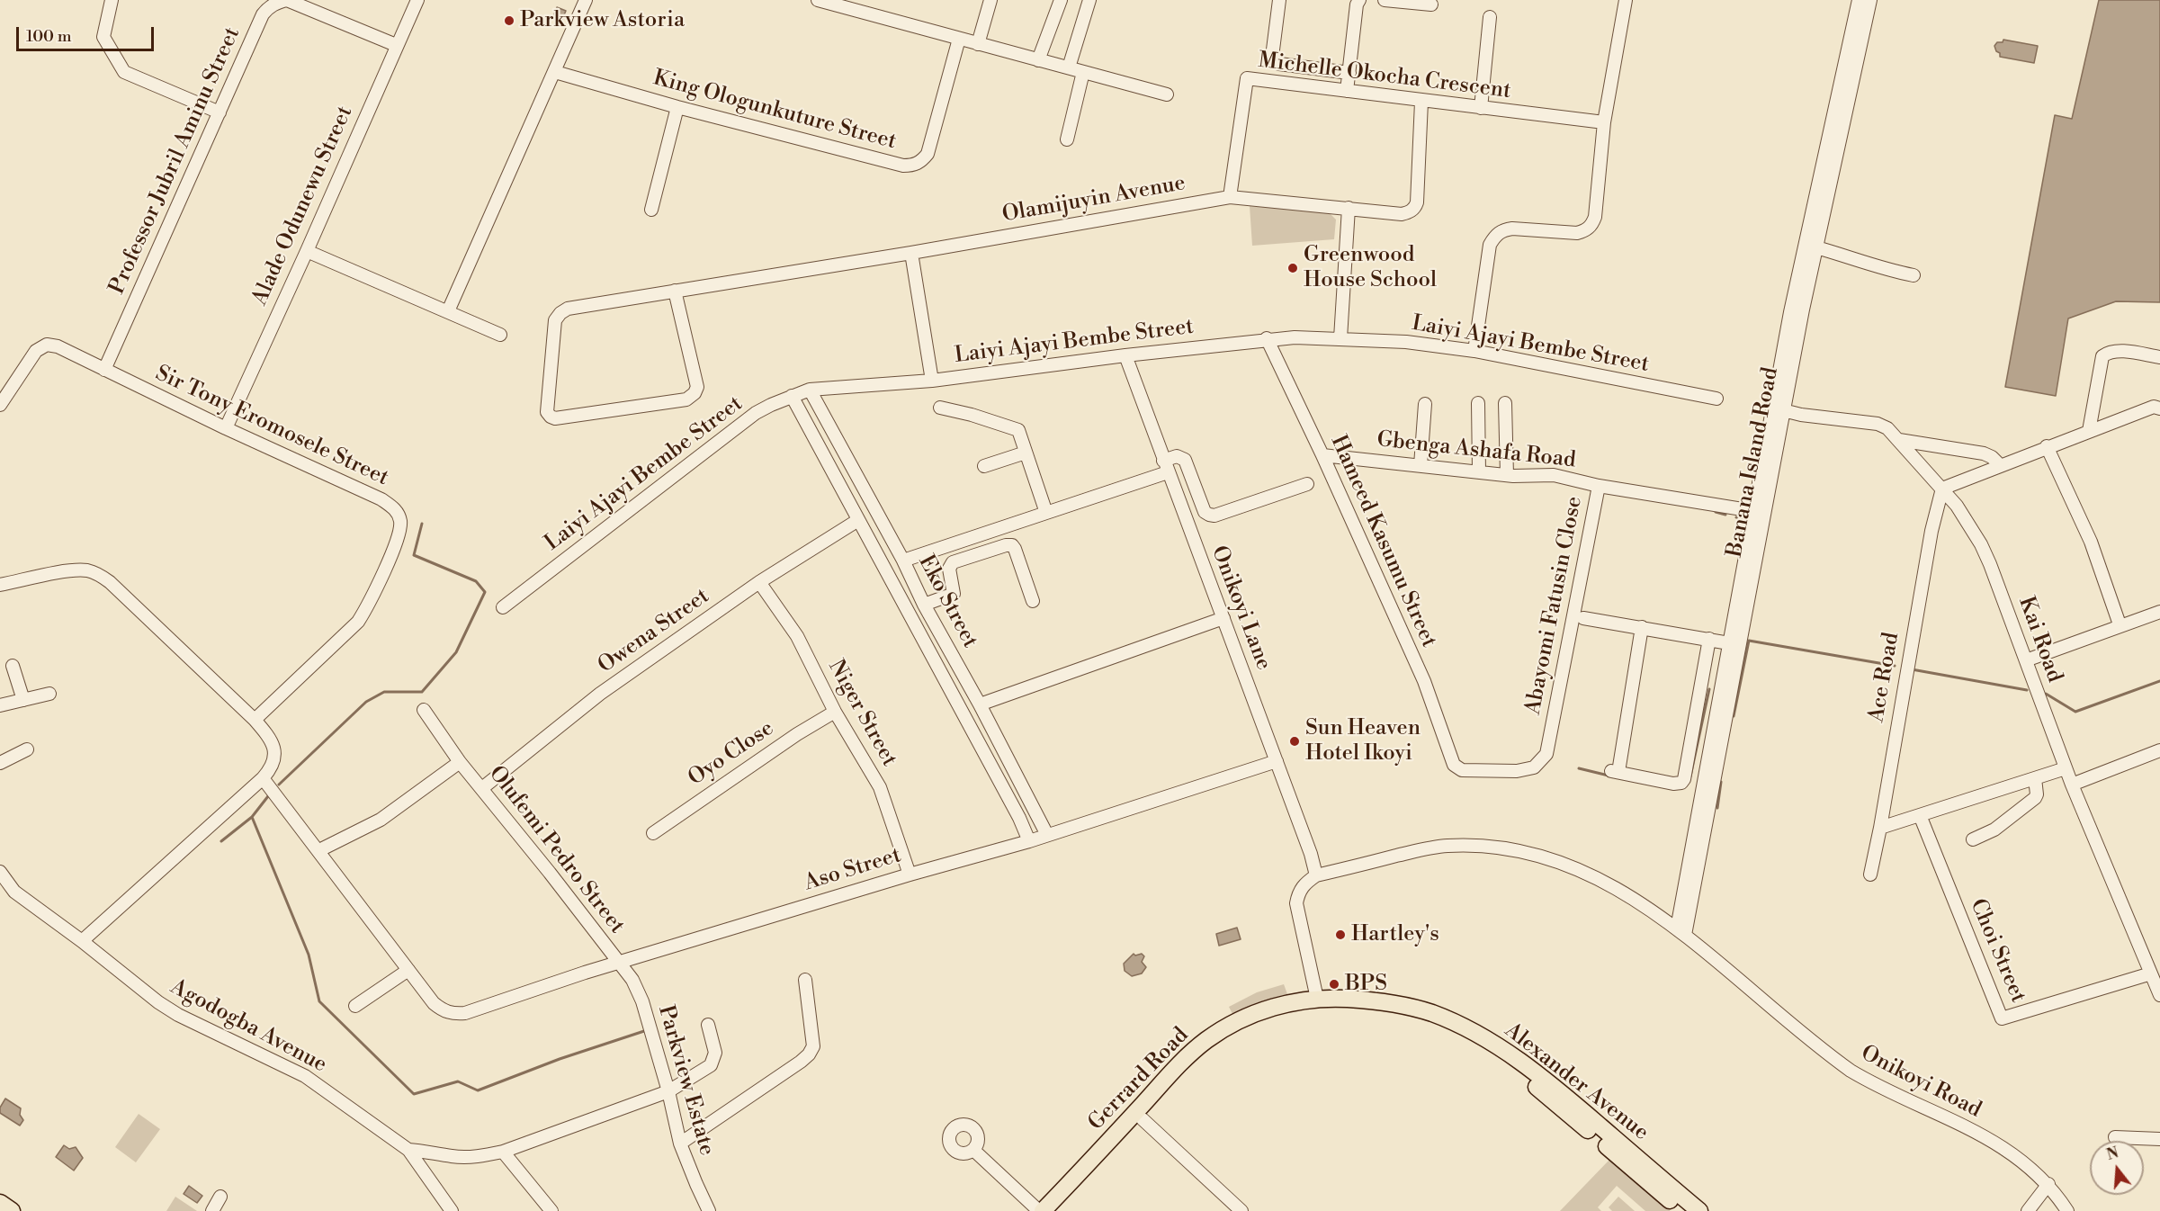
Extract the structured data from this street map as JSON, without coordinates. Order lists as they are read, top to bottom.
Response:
{
  "streets": {
    "main road": ["Gerrard Road", "Alexander Avenue"],
    "street": [
      "Michelle Okocha Crescent",
      "King Ologunkuture Street",
      "Professor Jubril Aminu Street",
      "Olamijuyin Avenue",
      "Alade Odunewu Street",
      "Laiyi Ajayi Bembe Street",
      "Sir Tony Eromosele Street",
      "Gbenga Ashafa Road",
      "Banana Island Road",
      "Hameed Kasumu Street",
      "Eko Street",
      "Abayomi Fatusin Close",
      "Onikoyi Lane",
      "Owena Street",
      "Kai Road",
      "Ace Road",
      "Niger Street",
      "Oyo Close",
      "Olufemi Pedro Street",
      "Aso Street",
      "Choi Street",
      "Agodogba Avenue",
      "Parkview Estate",
      "Onikoyi Road"
    ]
  },
  "crossings": [
    ["Michelle Okocha Crescent", "Olamijuyin Avenue"],
    ["Professor Jubril Aminu Street", "Alade Odunewu Street"],
    ["Professor Jubril Aminu Street", "Sir Tony Eromosele Street"],
    ["Alade Odunewu Street", "Sir Tony Eromosele Street"],
    ["Laiyi Ajayi Bembe Street", "Hameed Kasumu Street"],
    ["Laiyi Ajayi Bembe Street", "Eko Street"],
    ["Laiyi Ajayi Bembe Street", "Onikoyi Lane"],
    ["Gbenga Ashafa Road", "Banana Island Road"],
    ["Gbenga Ashafa Road", "Hameed Kasumu Street"],
    ["Gbenga Ashafa Road", "Abayomi Fatusin Close"],
    ["Banana Island Road", "Kai Road"],
    ["Banana Island Road", "Onikoyi Road"],
    ["Hameed Kasumu Street", "Abayomi Fatusin Close"],
    ["Eko Street", "Owena Street"],
    ["Eko Street", "Aso Street"],
    ["Onikoyi Lane", "Aso Street"],
    ["Onikoyi Lane", "Onikoyi Road"],
    ["Owena Street", "Niger Street"],
    ["Owena Street", "Olufemi Pedro Street"],
    ["Kai Road", "Ace Road"],
    ["Kai Road", "Choi Street"],
    ["Niger Street", "Oyo Close"],
    ["Niger Street", "Aso Street"],
    ["Olufemi Pedro Street", "Aso Street"],
    ["Olufemi Pedro Street", "Parkview Estate"],
    ["Aso Street", "Parkview Estate"],
    ["Gerrard Road", "Alexander Avenue"]
  ],
  "places": [
    "Parkview Astoria",
    "Greenwood House School",
    "Sun Heaven Hotel Ikoyi",
    "Hartley's",
    "BPS"
  ],
  "scale_bar": "100 m",
  "north": "top"
}
